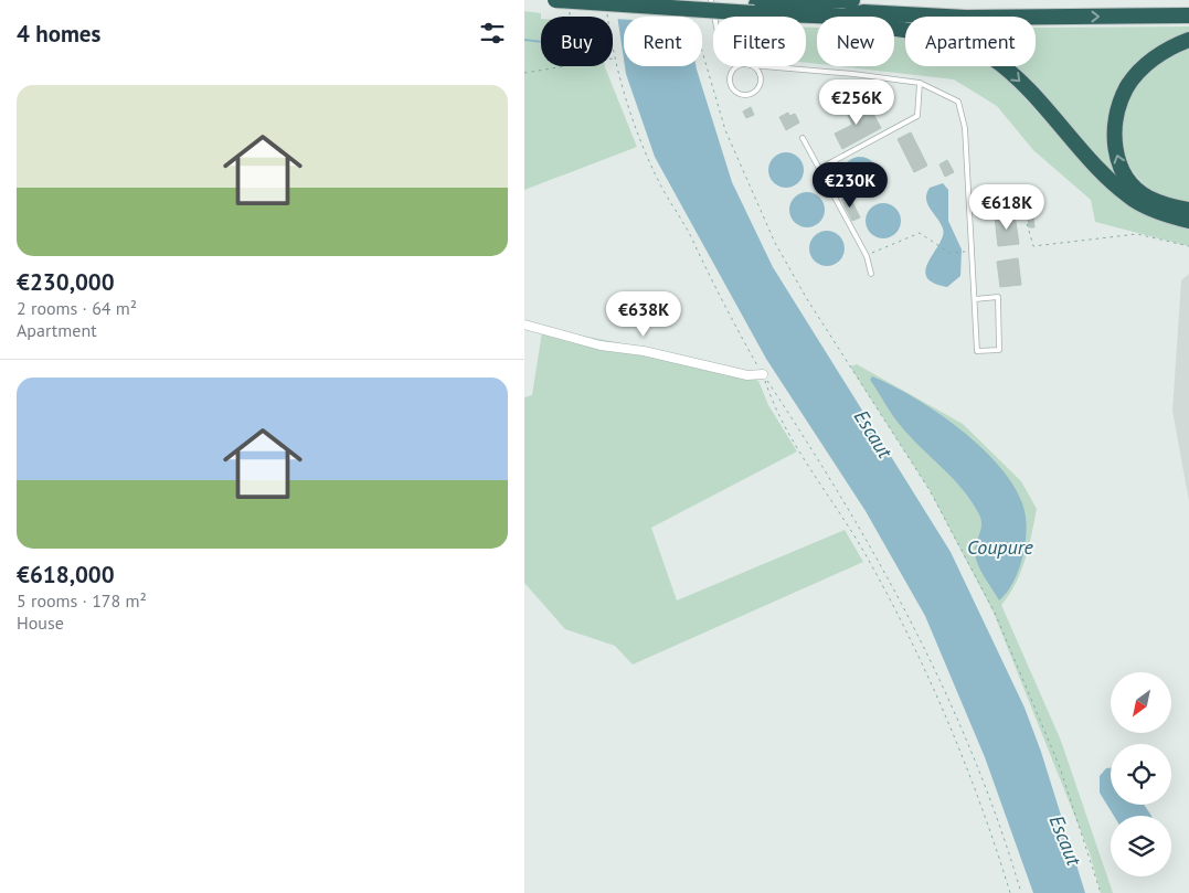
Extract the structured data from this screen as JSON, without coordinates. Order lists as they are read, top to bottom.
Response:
{
  "water": ["Escaut", "Coupure"],
  "north": "bottom left",
  "page": {
    "heading": "4 homes",
    "chip": [
      "Buy",
      "Rent",
      "Filters",
      "New",
      "Apartment"
    ],
    "list": [
      {
        "name": "€230,000",
        "note": "2 rooms · 64 m² · Apartment"
      },
      {
        "name": "€618,000",
        "note": "5 rooms · 178 m² · House"
      }
    ],
    "price": [
      "€256K",
      "€230K",
      "€618K",
      "€638K"
    ]
  }
}
